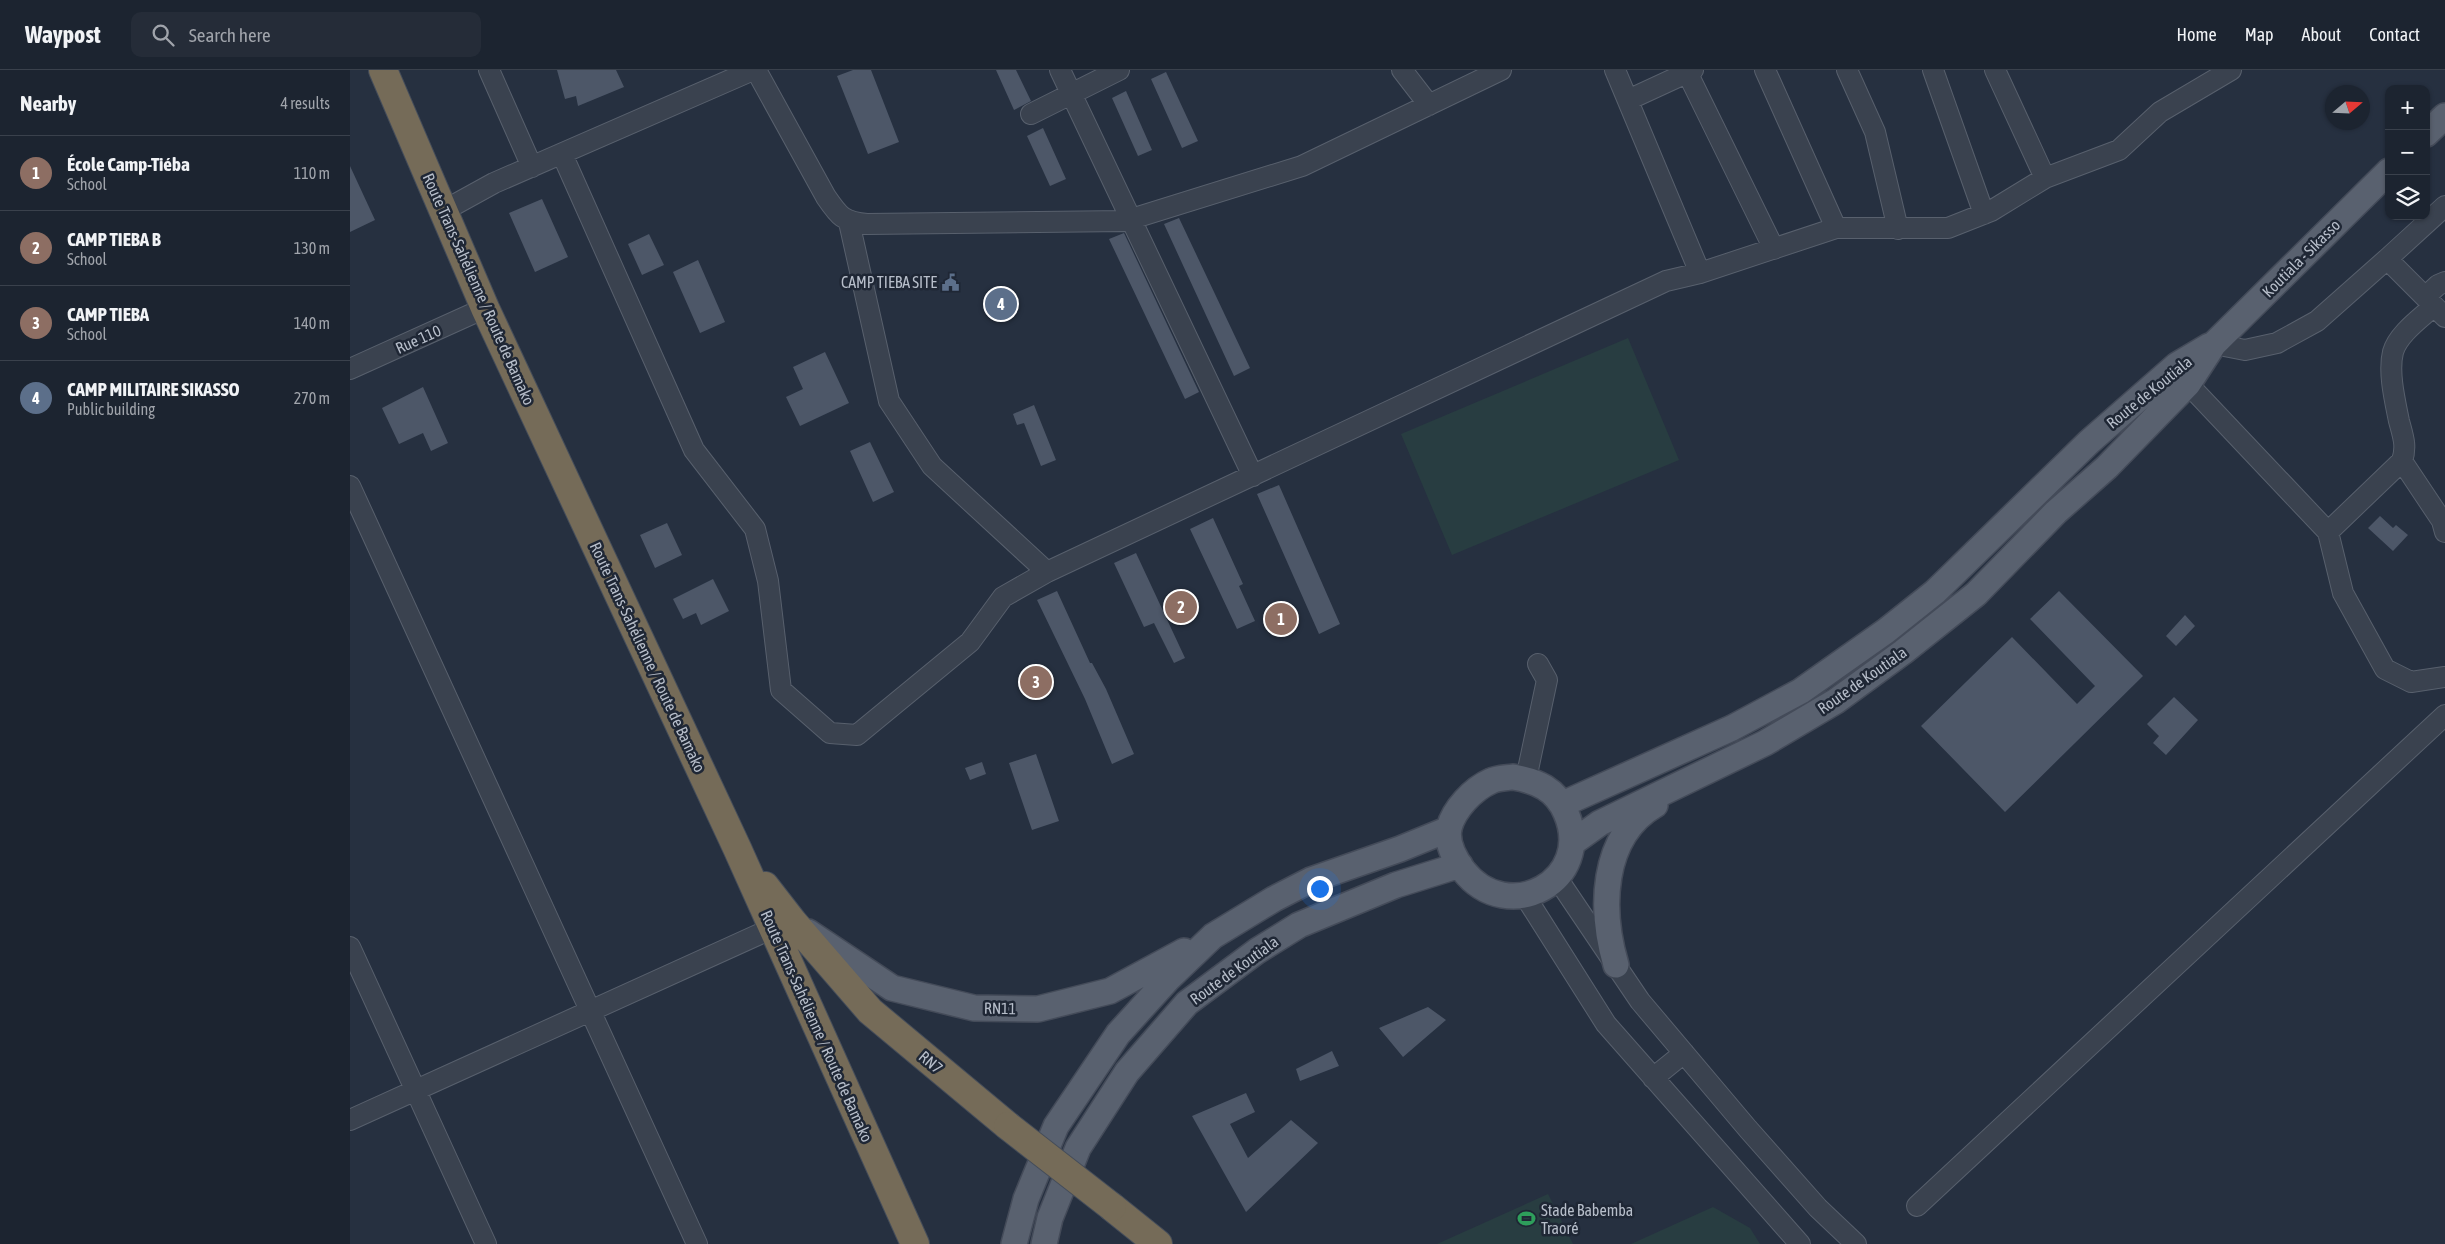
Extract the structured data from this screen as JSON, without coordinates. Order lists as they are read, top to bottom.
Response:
{
  "streets": {
    "highway": ["Route Trans-Sahélienne / Route de Bamako", "RN7"],
    "main road": ["Koutiala - Sikasso", "Route de Koutiala", "RN11"],
    "street": ["Rue 110"]
  },
  "crossings": [
    ["Koutiala - Sikasso", "Route de Koutiala"],
    ["Route Trans-Sahélienne / Route de Bamako", "Rue 110"],
    ["Route Trans-Sahélienne / Route de Bamako", "RN11"],
    ["Route Trans-Sahélienne / Route de Bamako", "RN7"],
    ["Route de Koutiala", "RN11"],
    ["RN11", "RN7"]
  ],
  "places": {
    "public building": ["CAMP TIEBA SITE"],
    "sports": ["Stade Babemba Traoré"]
  },
  "north": "right",
  "page": {
    "header": "Waypost",
    "search": "Search here",
    "nav": [
      "Home",
      "Map",
      "About",
      "Contact"
    ],
    "heading": ["Nearby", "4 results"],
    "map_buttons": ["+", "−"],
    "list": [
      {
        "mark": "1",
        "name": "École Camp-Tiéba",
        "note": "School",
        "value": "110 m"
      },
      {
        "mark": "2",
        "name": "CAMP TIEBA B",
        "note": "School",
        "value": "130 m"
      },
      {
        "mark": "3",
        "name": "CAMP TIEBA",
        "note": "School",
        "value": "140 m"
      },
      {
        "mark": "4",
        "name": "CAMP MILITAIRE SIKASSO",
        "note": "Public building",
        "value": "270 m"
      }
    ],
    "pins": [
      "4",
      "2",
      "1",
      "3"
    ]
  }
}
